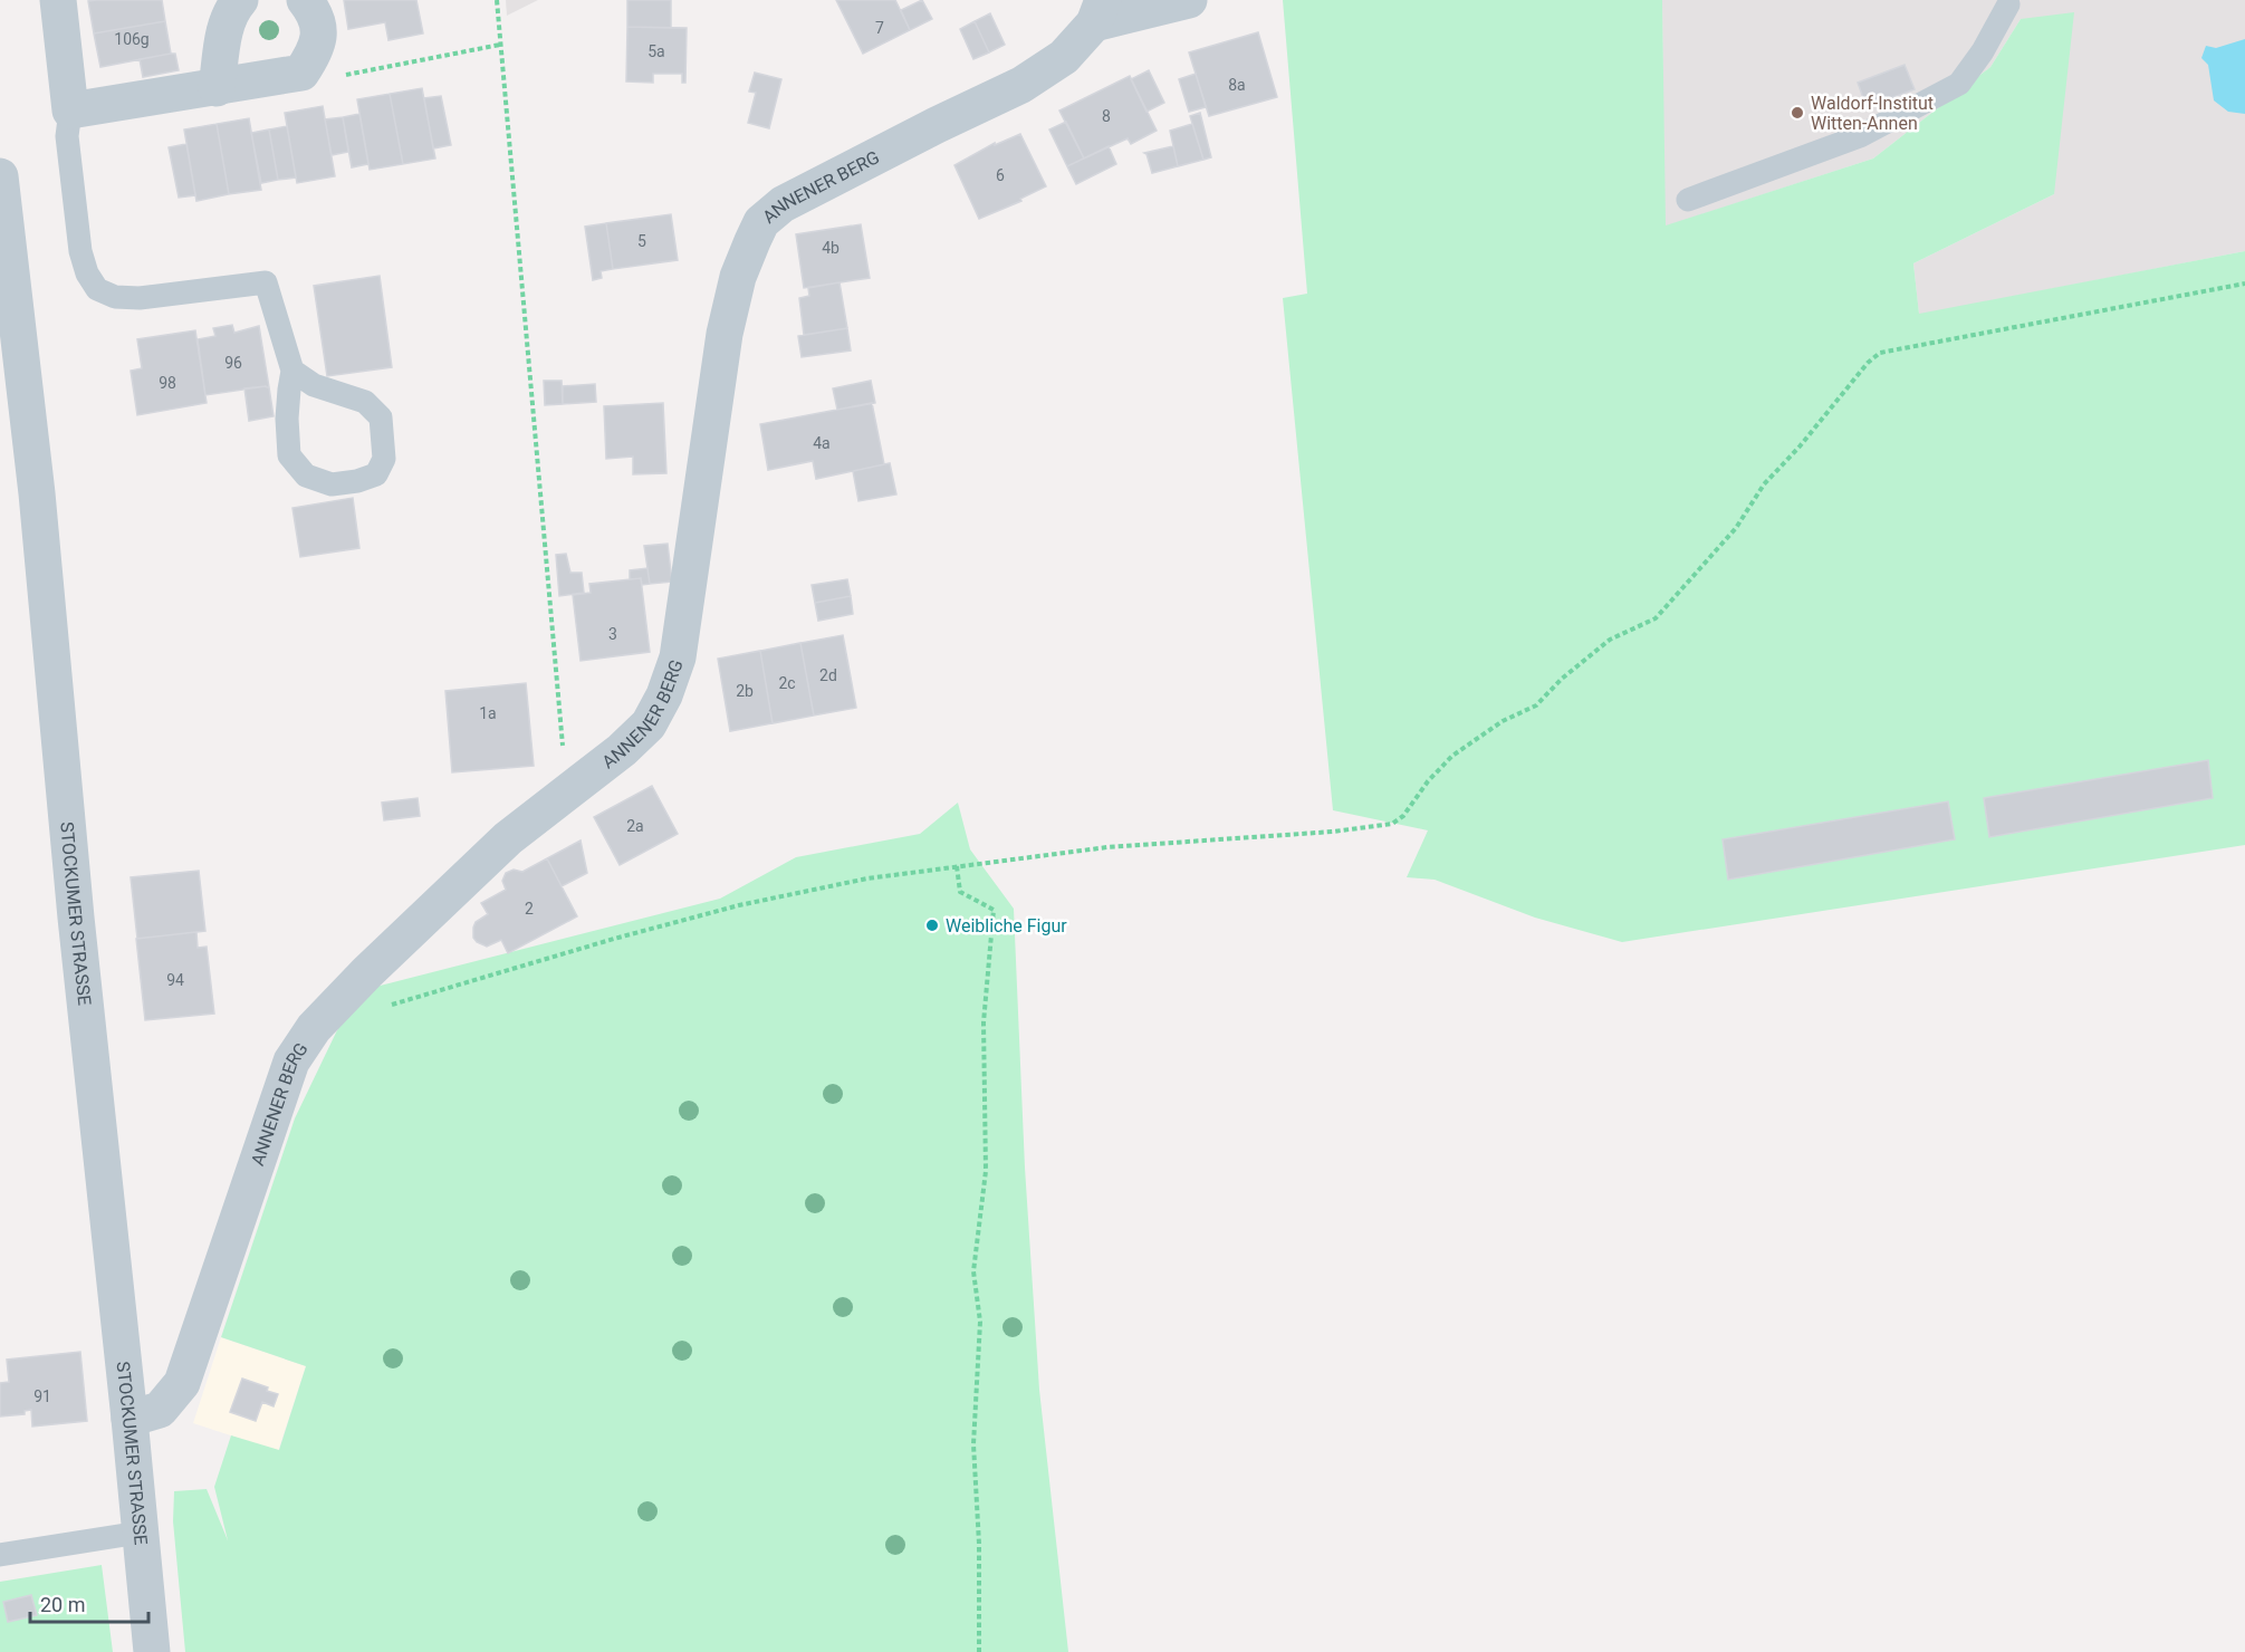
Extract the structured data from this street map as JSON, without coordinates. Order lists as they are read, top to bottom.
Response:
{
  "streets": {
    "street": ["ANNENER BERG", "STOCKUMER STRASSE"]
  },
  "crossings": [
    ["ANNENER BERG", "STOCKUMER STRASSE"]
  ],
  "places": ["Waldorf-Institut Witten-Annen", "Weibliche Figur"],
  "house_numbers": [
    "7",
    "106g",
    "5a",
    "8a",
    "8",
    "6",
    "5",
    "4b",
    "96",
    "98",
    "4a",
    "3",
    "2d",
    "2c",
    "2b",
    "1a",
    "2a",
    "2",
    "94",
    "91"
  ],
  "scale_bar": "20 m"
}
